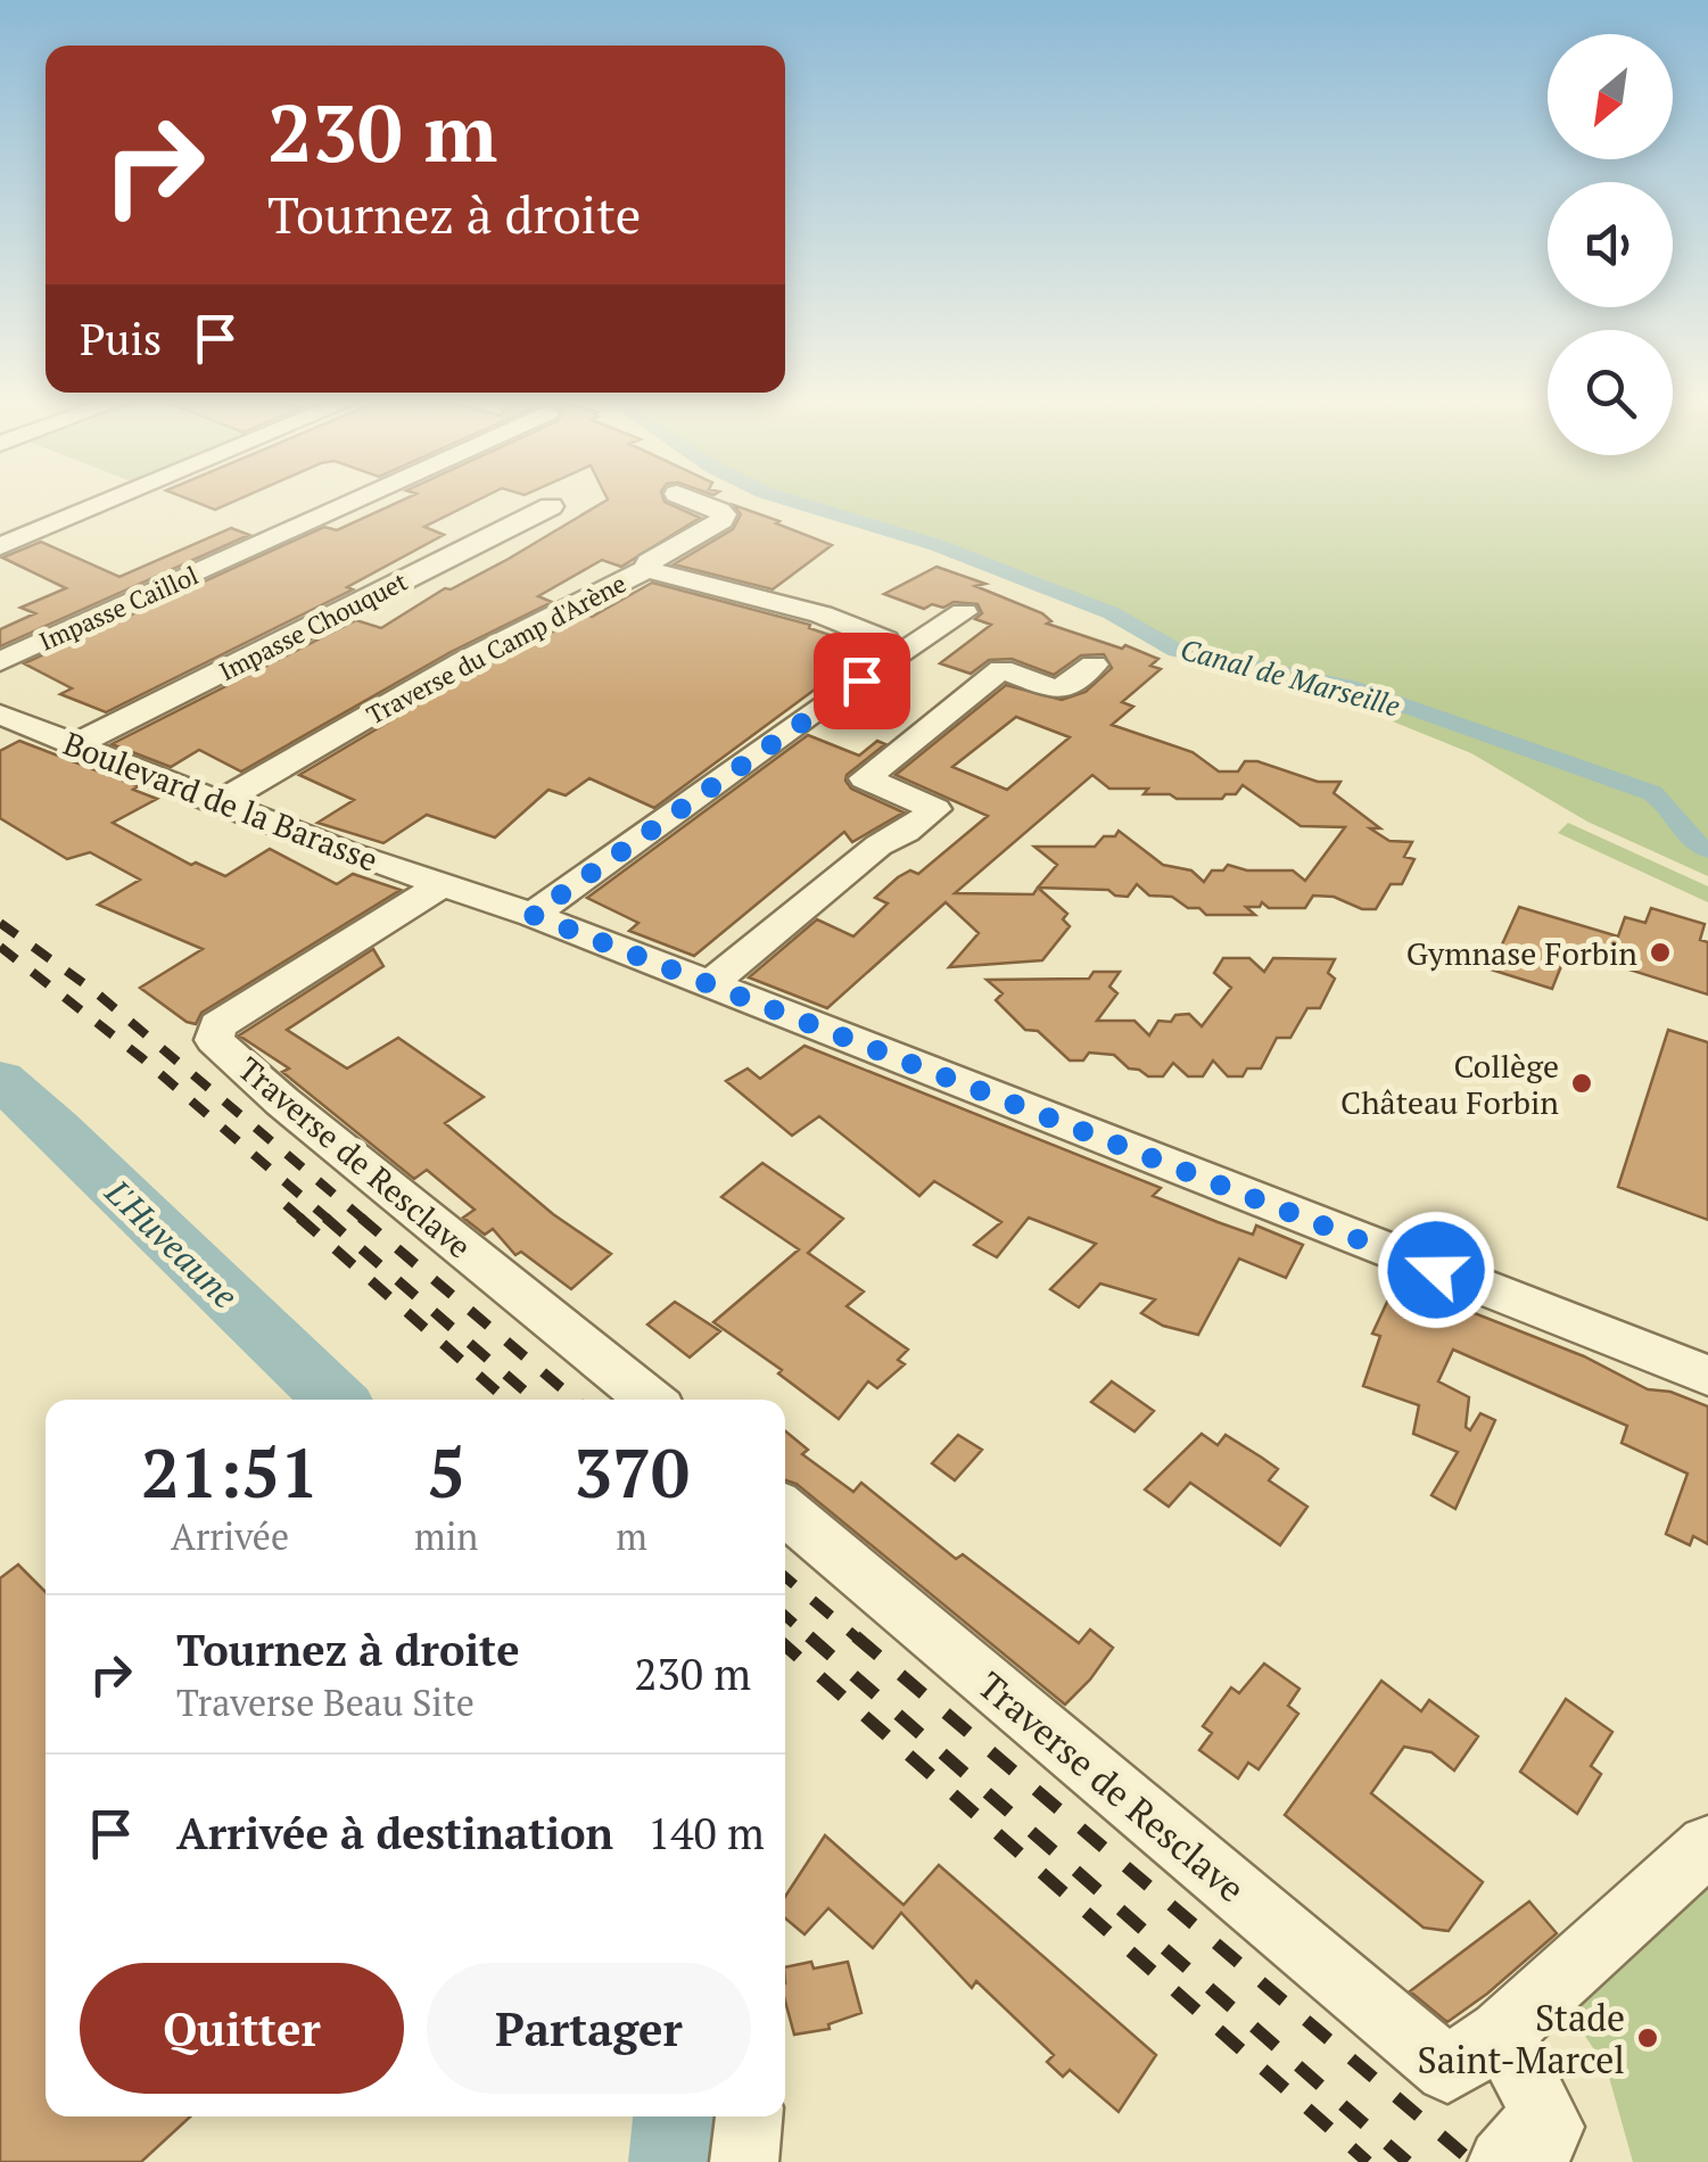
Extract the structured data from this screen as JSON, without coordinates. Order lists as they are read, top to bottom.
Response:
{
  "streets": {
    "street": [
      "Impasse Caillol",
      "Impasse Chouquet",
      "Traverse du Camp d'Arène",
      "Boulevard de la Barasse",
      "Traverse de Resclave"
    ]
  },
  "crossings": [
    ["Impasse Chouquet", "Boulevard de la Barasse"],
    ["Traverse du Camp d'Arène", "Boulevard de la Barasse"],
    ["Boulevard de la Barasse", "Traverse de Resclave"]
  ],
  "water": ["Canal de Marseille", "L'Huveaune"],
  "places": ["Gymnase Forbin", "Collège Château Forbin", "Stade Saint-Marcel"],
  "north": "bottom left",
  "page": {
    "turn": ["230 m", "Tournez à droite"],
    "then": "Puis",
    "eta": [
      "21:51",
      "Arrivée",
      "5",
      "min",
      "370",
      "m"
    ],
    "list": [
      {
        "name": "Tournez à droite",
        "note": "Traverse Beau Site",
        "value": "230 m"
      },
      {
        "name": "Arrivée à destination",
        "value": "140 m"
      }
    ],
    "buttons": ["Quitter", "Partager"]
  }
}
